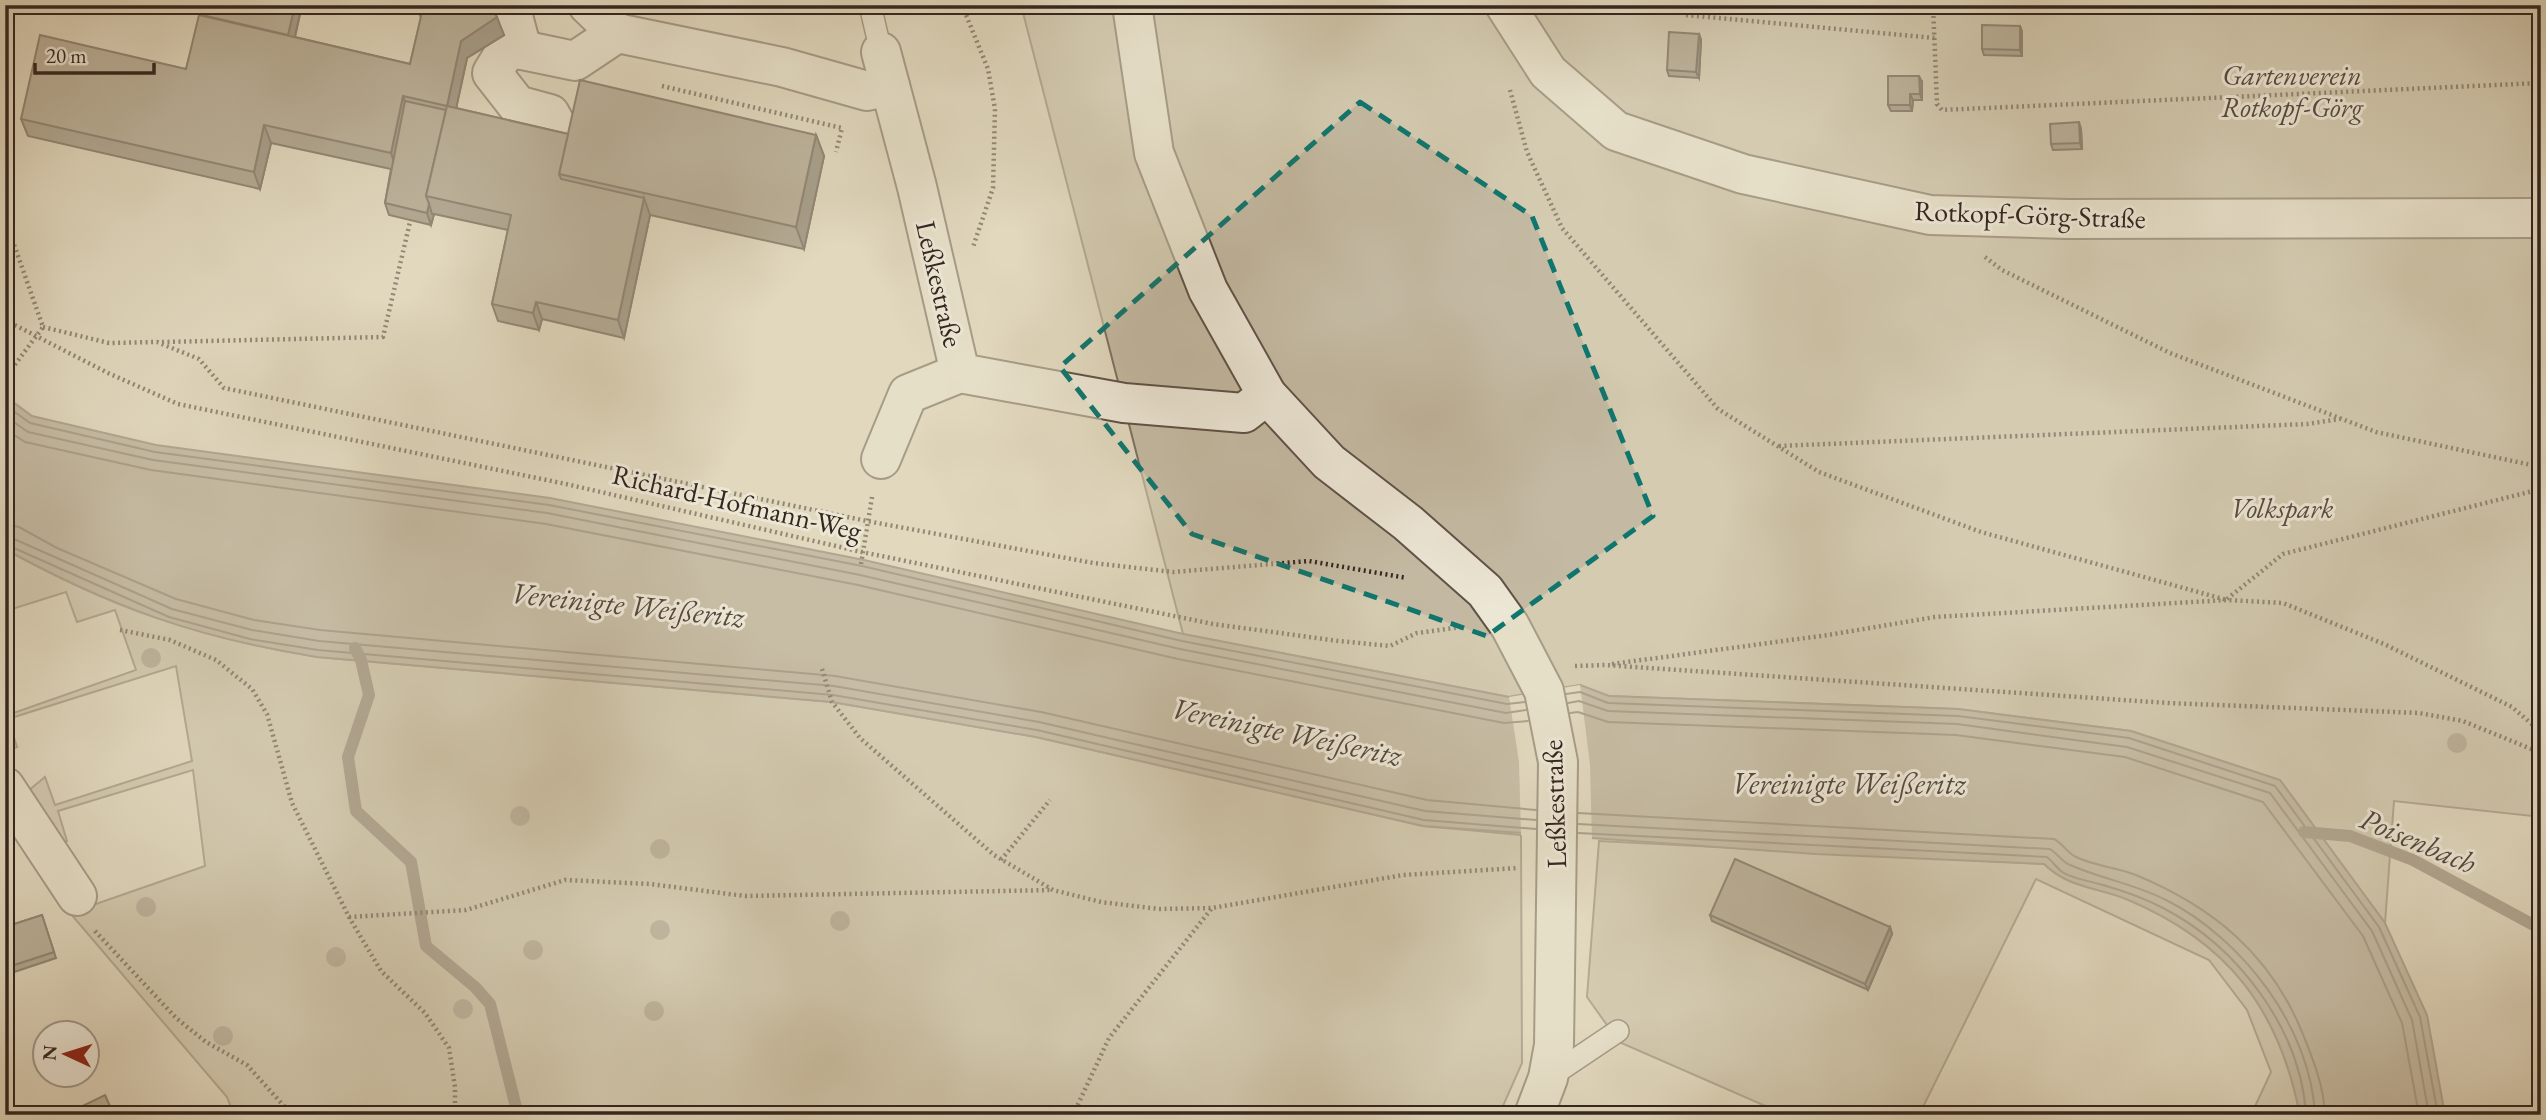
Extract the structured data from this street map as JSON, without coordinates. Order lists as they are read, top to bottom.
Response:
{
  "streets": {
    "street": ["Rotkopf-Görg-Straße", "Leßkestraße"],
    "path": ["Richard-Hofmann-Weg"]
  },
  "water": ["Vereinigte Weißeritz", "Poisenbach"],
  "parks": ["Gartenverein Rotkopf-Görg", "Volkspark"],
  "scale_bar": "20 m",
  "north": "left"
}
